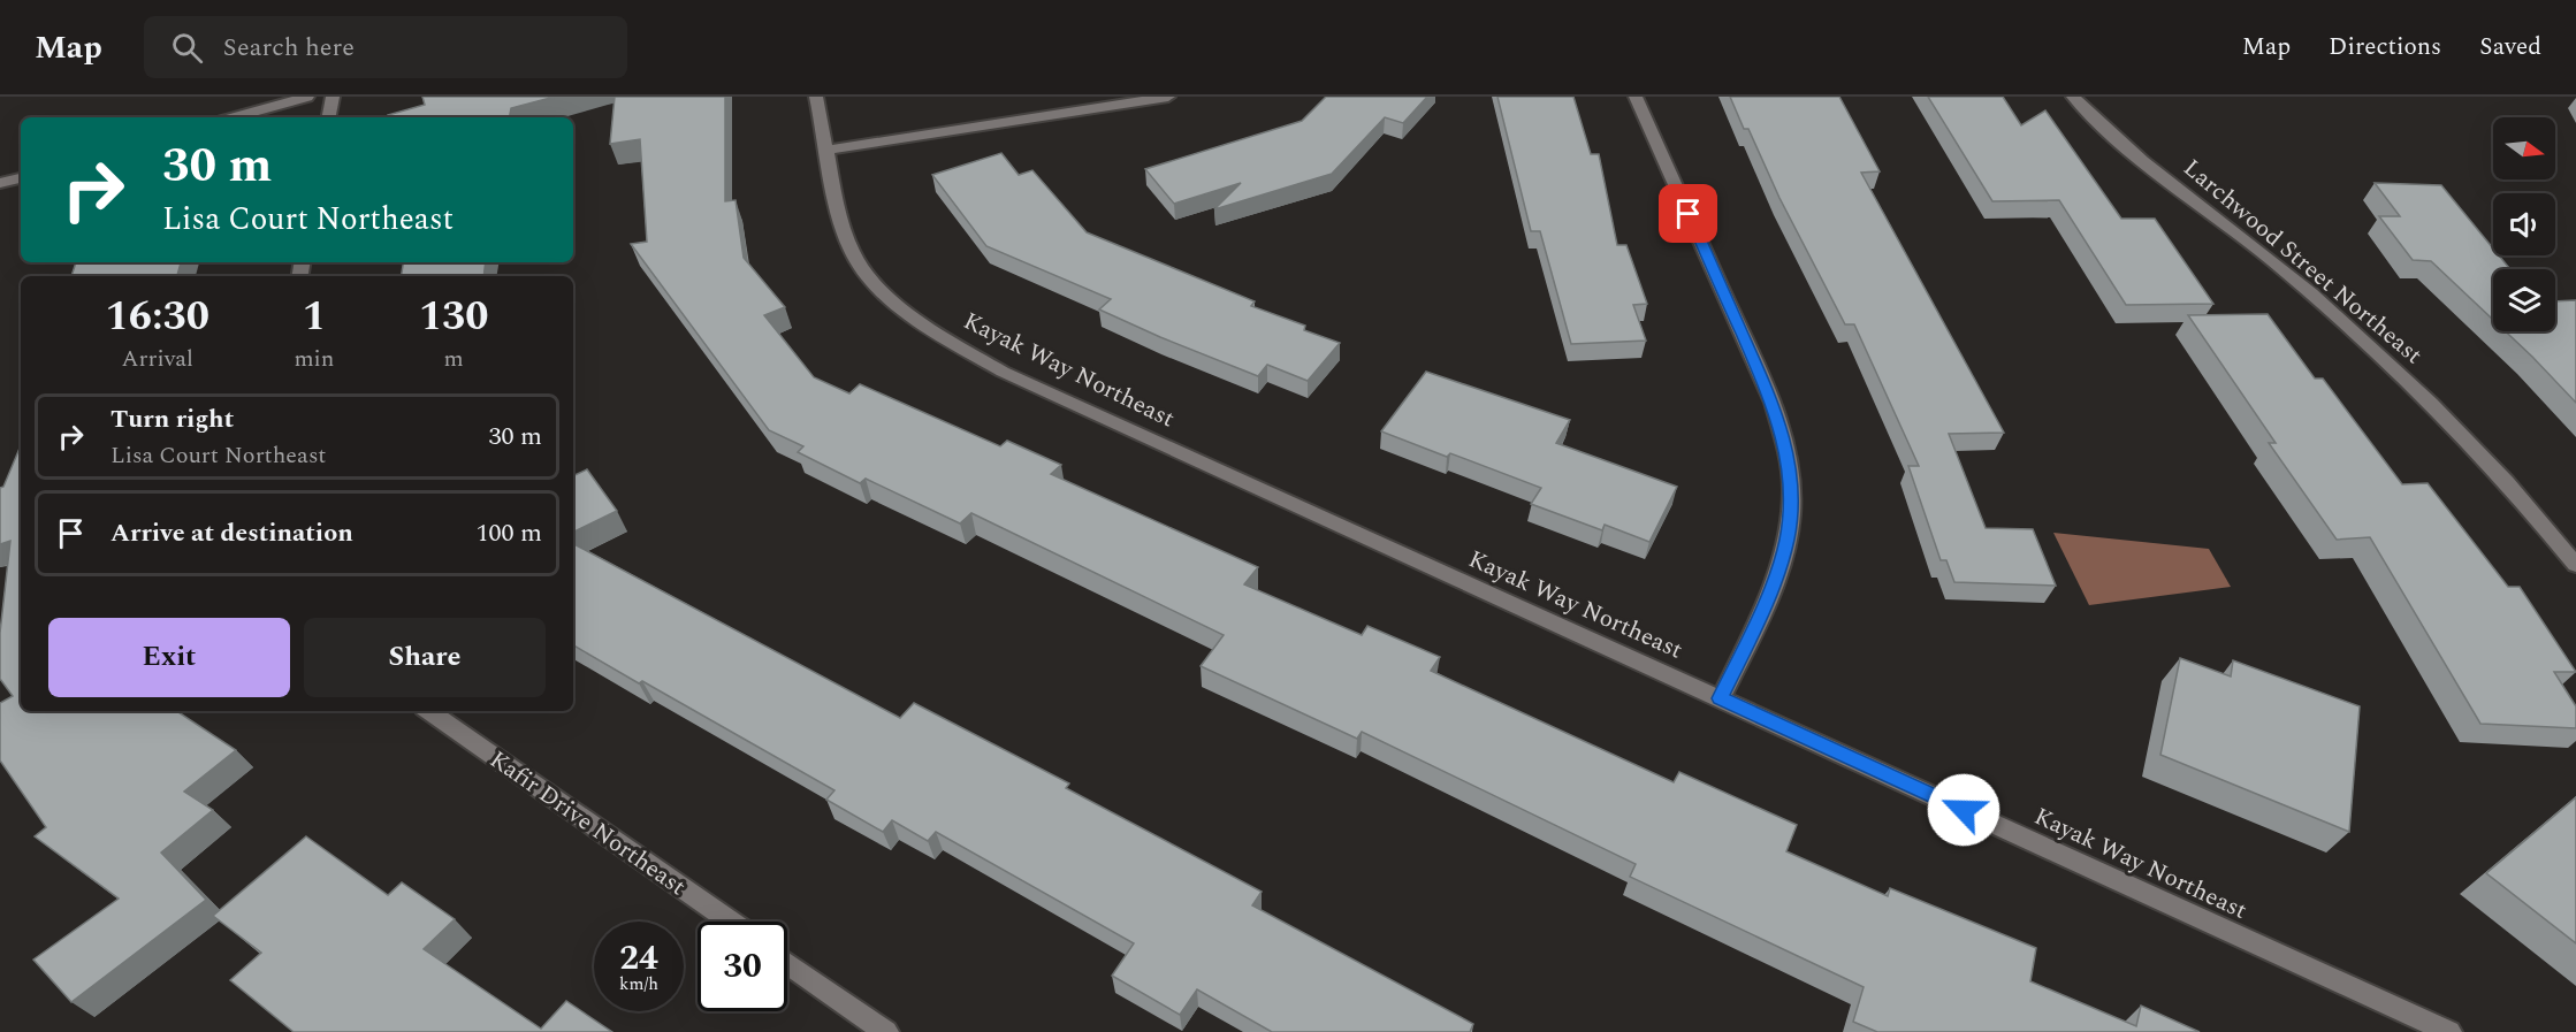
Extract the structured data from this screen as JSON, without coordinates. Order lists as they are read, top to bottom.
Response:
{
  "streets": {
    "street": ["Larchwood Street Northeast", "Kayak Way Northeast", "Kafir Drive Northeast"]
  },
  "north": "right",
  "page": {
    "header": "Map",
    "search": "Search here",
    "nav": ["Map", "Directions", "Saved"],
    "turn": ["30 m", "Lisa Court Northeast"],
    "eta": [
      "16:30",
      "Arrival",
      "1",
      "min",
      "130",
      "m"
    ],
    "list": [
      {
        "name": "Turn right",
        "note": "Lisa Court Northeast",
        "value": "30 m"
      },
      {
        "name": "Arrive at destination",
        "value": "100 m"
      }
    ],
    "buttons": ["Exit", "Share"],
    "speed": "24 km/h",
    "limit": "30"
  }
}
